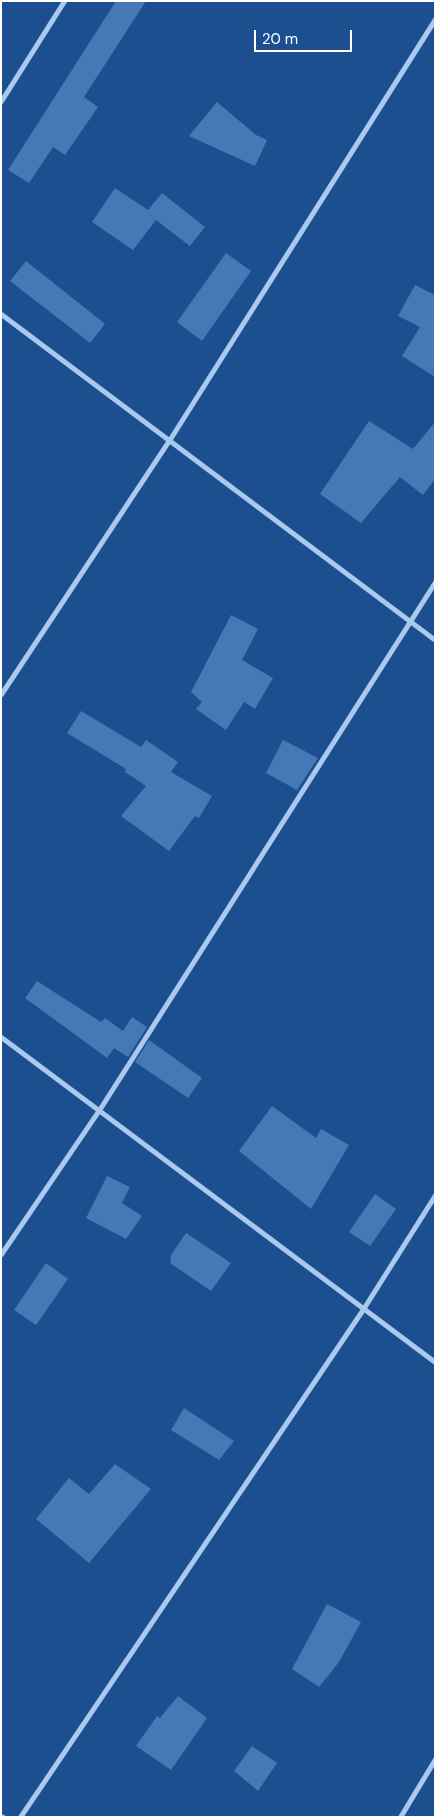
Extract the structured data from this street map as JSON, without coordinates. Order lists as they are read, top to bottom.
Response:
{
  "scale_bar": "20 m"
}
